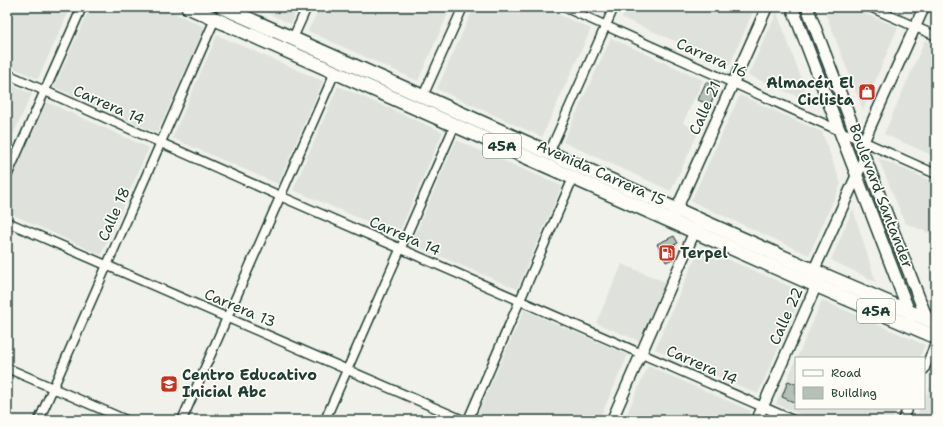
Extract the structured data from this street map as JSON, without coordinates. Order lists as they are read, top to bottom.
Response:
{
  "streets": {
    "main road": ["45A", "Avenida Carrera 15", "Boulevard Santander"],
    "street": [
      "Carrera 16",
      "Carrera 14",
      "Calle 21",
      "Calle 18",
      "Carrera 13",
      "Calle 22"
    ]
  },
  "crossings": [
    ["Carrera 16", "Calle 21"],
    ["Carrera 16", "Boulevard Santander"],
    ["Carrera 16", "Calle 22"],
    ["Carrera 14", "Calle 18"],
    ["Carrera 14", "Calle 22"],
    ["Calle 21", "Avenida Carrera 15"],
    ["Avenida Carrera 15", "Boulevard Santander"],
    ["Avenida Carrera 15", "Calle 18"],
    ["Avenida Carrera 15", "Calle 22"],
    ["Boulevard Santander", "Calle 22"],
    ["Calle 18", "Carrera 13"]
  ],
  "places": {
    "shop": ["Almacén El Ciclista"],
    "fuel station": ["Terpel"],
    "school or university": ["Centro Educativo Inicial Abc"]
  },
  "legend": ["Road", "Building"]
}
